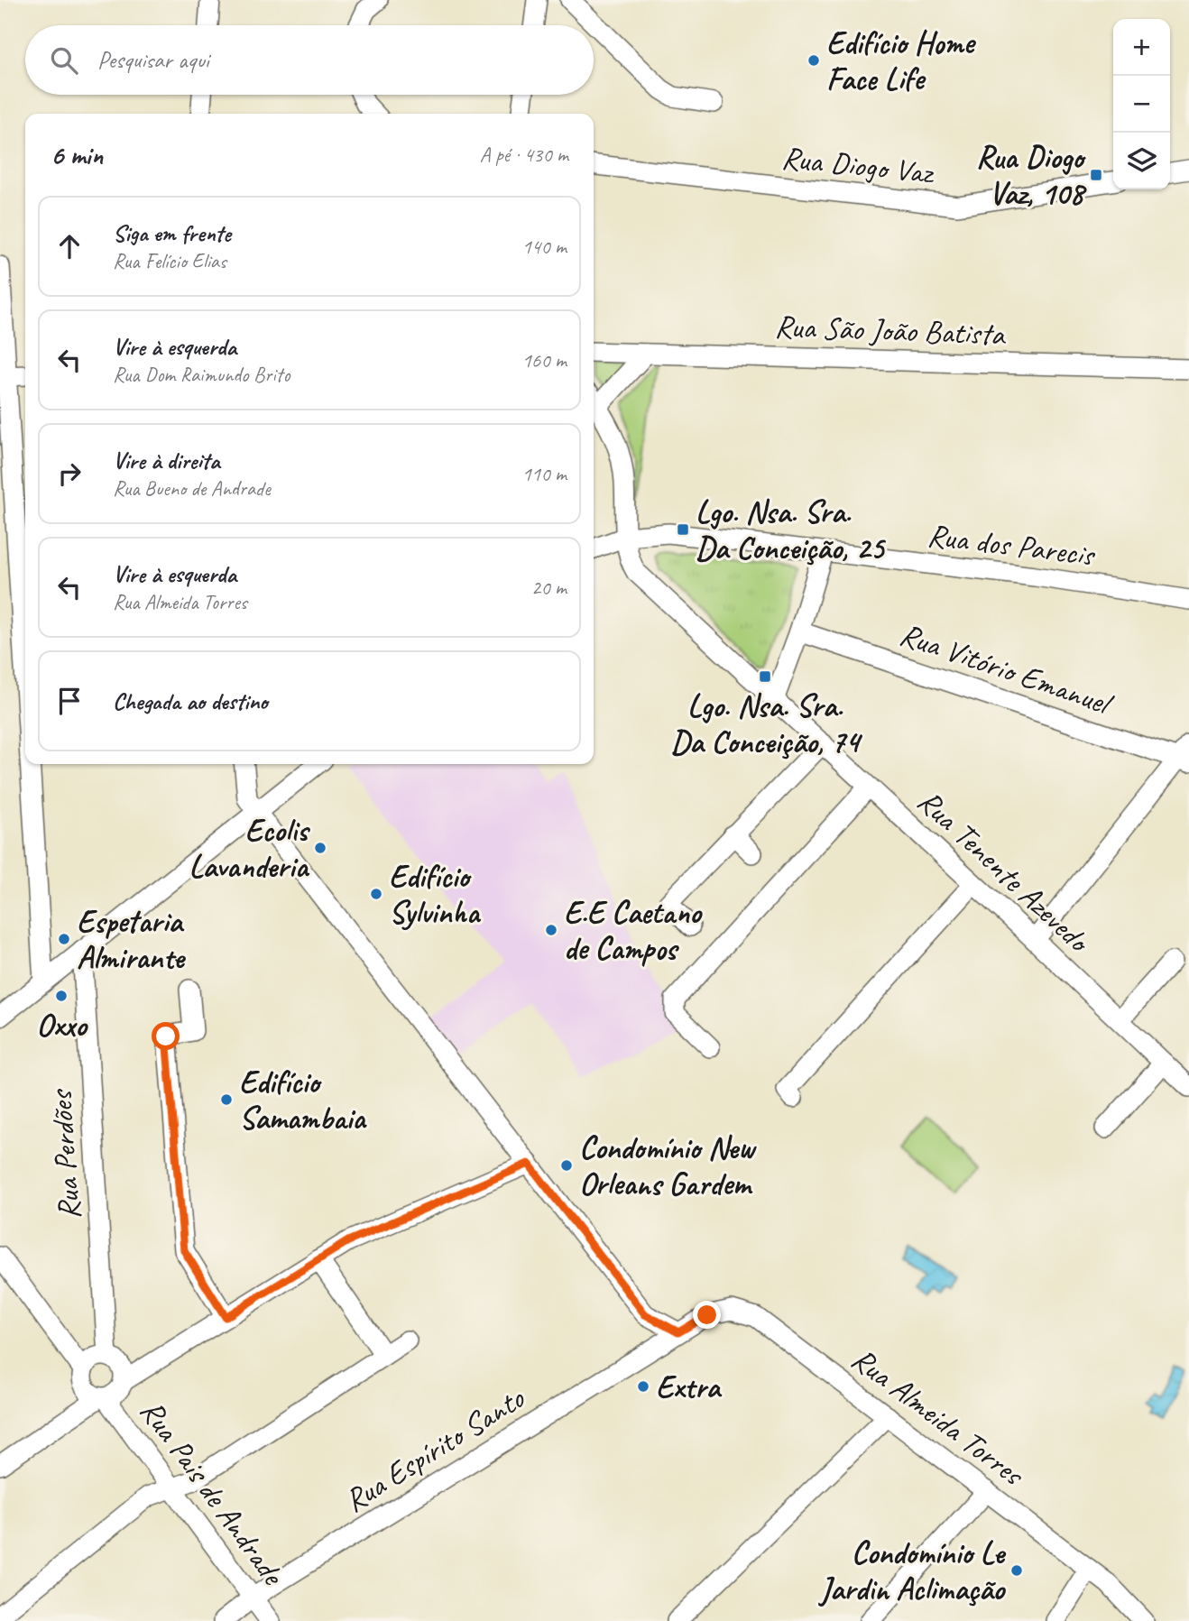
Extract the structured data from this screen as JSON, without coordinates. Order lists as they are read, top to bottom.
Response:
{
  "streets": {
    "street": [
      "Rua Diogo Vaz",
      "Rua São João Batista",
      "Rua dos Parecis",
      "Rua Vitório Emanuel",
      "Rua Tenente Azevedo",
      "Rua Perdões",
      "Rua Almeida Torres",
      "Rua Espírito Santo",
      "Rua Pais de Andrade"
    ]
  },
  "crossings": [
    ["Rua dos Parecis", "Rua Tenente Azevedo"],
    ["Rua Perdões", "Rua Pais de Andrade"],
    ["Rua Almeida Torres", "Rua Espírito Santo"],
    ["Rua Espírito Santo", "Rua Pais de Andrade"]
  ],
  "places": {
    "other": [
      "Edifício Home Face Life",
      "Ecolis Lavanderia",
      "Edifício Sylvinha",
      "E.E Caetano de Campos",
      "Espetaria Almirante",
      "Oxxo",
      "Edifício Samambaia",
      "Condomínio New Orleans Gardem",
      "Extra",
      "Condomínio Le Jardin Aclimação"
    ],
    "transit": ["Rua Diogo Vaz, 108", "Lgo. Nsa. Sra. Da Conceição, 25", "Lgo. Nsa. Sra. Da Conceição, 74"]
  },
  "page": {
    "map_buttons": ["+", "−"],
    "search": "Pesquisar aqui",
    "heading": ["6 min", "A pé · 430 m"],
    "list": [
      ["Siga em frente", "Rua Felício Elias", "140 m"],
      ["Vire à esquerda", "Rua Dom Raimundo Brito", "160 m"],
      ["Vire à direita", "Rua Bueno de Andrade", "110 m"],
      ["Vire à esquerda", "Rua Almeida Torres", "20 m"],
      "Chegada ao destino"
    ]
  }
}
